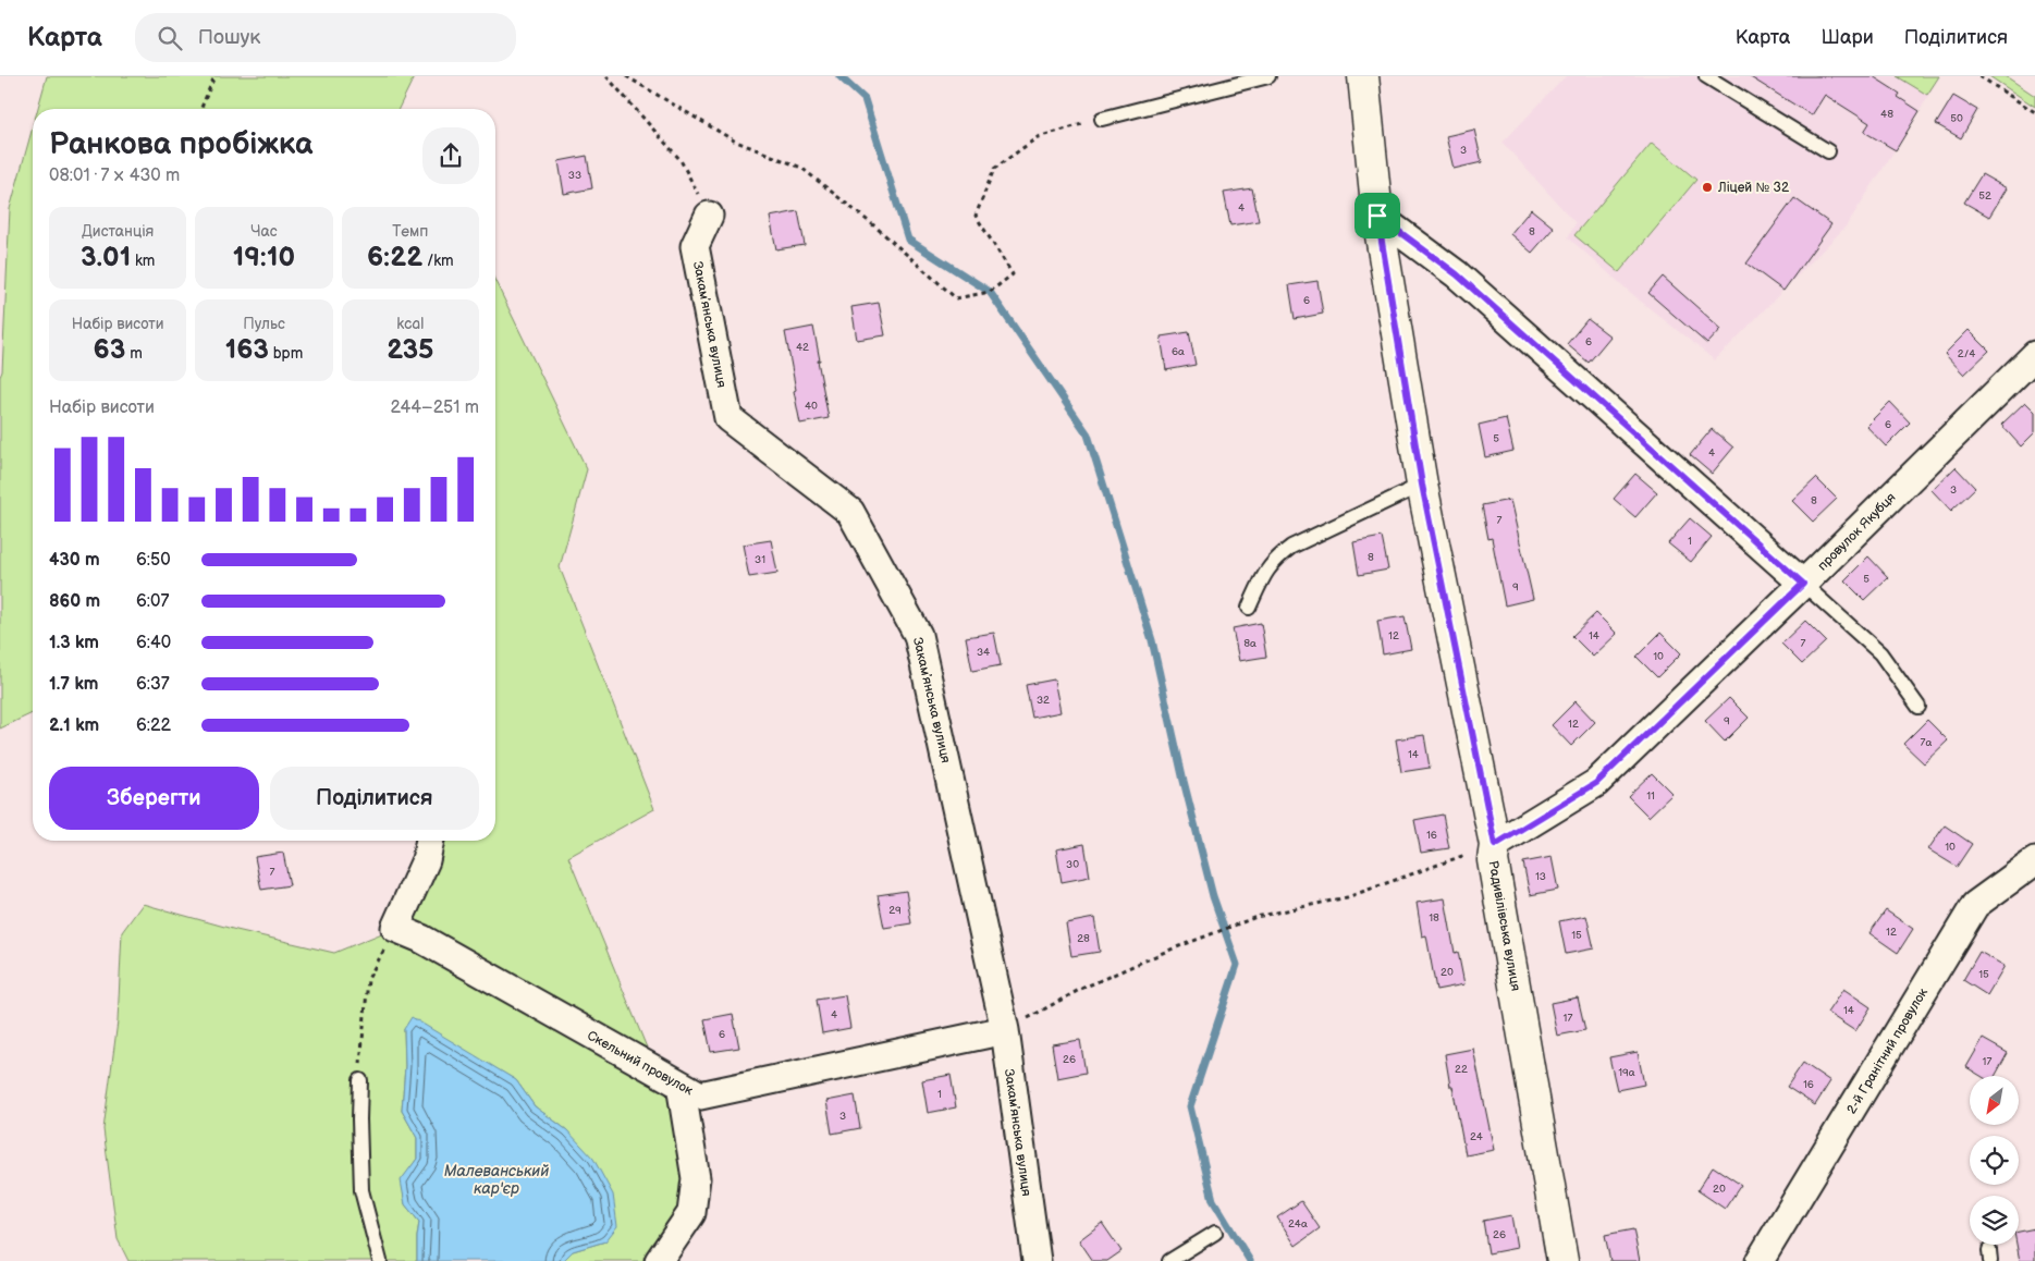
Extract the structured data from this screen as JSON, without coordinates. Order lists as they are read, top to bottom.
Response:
{
  "streets": {
    "street": [
      "Закамʼянська вулиця",
      "провулок Якубця",
      "Радивілівська вулиця",
      "2-й Гранітний провулок",
      "Скельний провулок"
    ]
  },
  "crossings": [
    ["Закамʼянська вулиця", "Скельний провулок"],
    ["провулок Якубця", "Радивілівська вулиця"]
  ],
  "water": ["Малеванський кар'єр"],
  "places": ["Ліцей № 32"],
  "house_numbers": [
    "48",
    "50",
    "3",
    "33",
    "52",
    "4",
    "8",
    "6",
    "6",
    "42",
    "6а",
    "2/4",
    "40",
    "6",
    "5",
    "4",
    "3",
    "8",
    "7",
    "1",
    "8",
    "31",
    "5",
    "9",
    "12",
    "14",
    "8а",
    "7",
    "34",
    "10",
    "32",
    "9",
    "12",
    "7а",
    "14",
    "11",
    "16",
    "10",
    "30",
    "7",
    "13",
    "29",
    "18",
    "12",
    "15",
    "28",
    "20",
    "15",
    "14",
    "4",
    "17",
    "6",
    "26",
    "17",
    "22",
    "19а",
    "16",
    "1",
    "3",
    "24",
    "20",
    "24а",
    "26"
  ],
  "north": "bottom left",
  "page": {
    "header": "Карта",
    "search": "Пошук",
    "nav": ["Карта", "Шари", "Поділитися"],
    "heading": ["Ранкова пробіжка", "08:01 · 7 × 430 m"],
    "stats": [
      ["Дистанція", "3.01 km"],
      ["Час", "19:10"],
      ["Темп", "6:22 /km"],
      ["Набір висоти", "63 m"],
      ["Пульс", "163 bpm"],
      ["kcal", "235"]
    ],
    "chart": ["Набір висоти", "244–251 m"],
    "list": [
      {
        "name": "430 m",
        "note": "6:50"
      },
      {
        "name": "860 m",
        "note": "6:07"
      },
      {
        "name": "1.3 km",
        "note": "6:40"
      },
      {
        "name": "1.7 km",
        "note": "6:37"
      },
      {
        "name": "2.1 km",
        "note": "6:22"
      }
    ],
    "buttons": ["Зберегти", "Поділитися"]
  }
}
